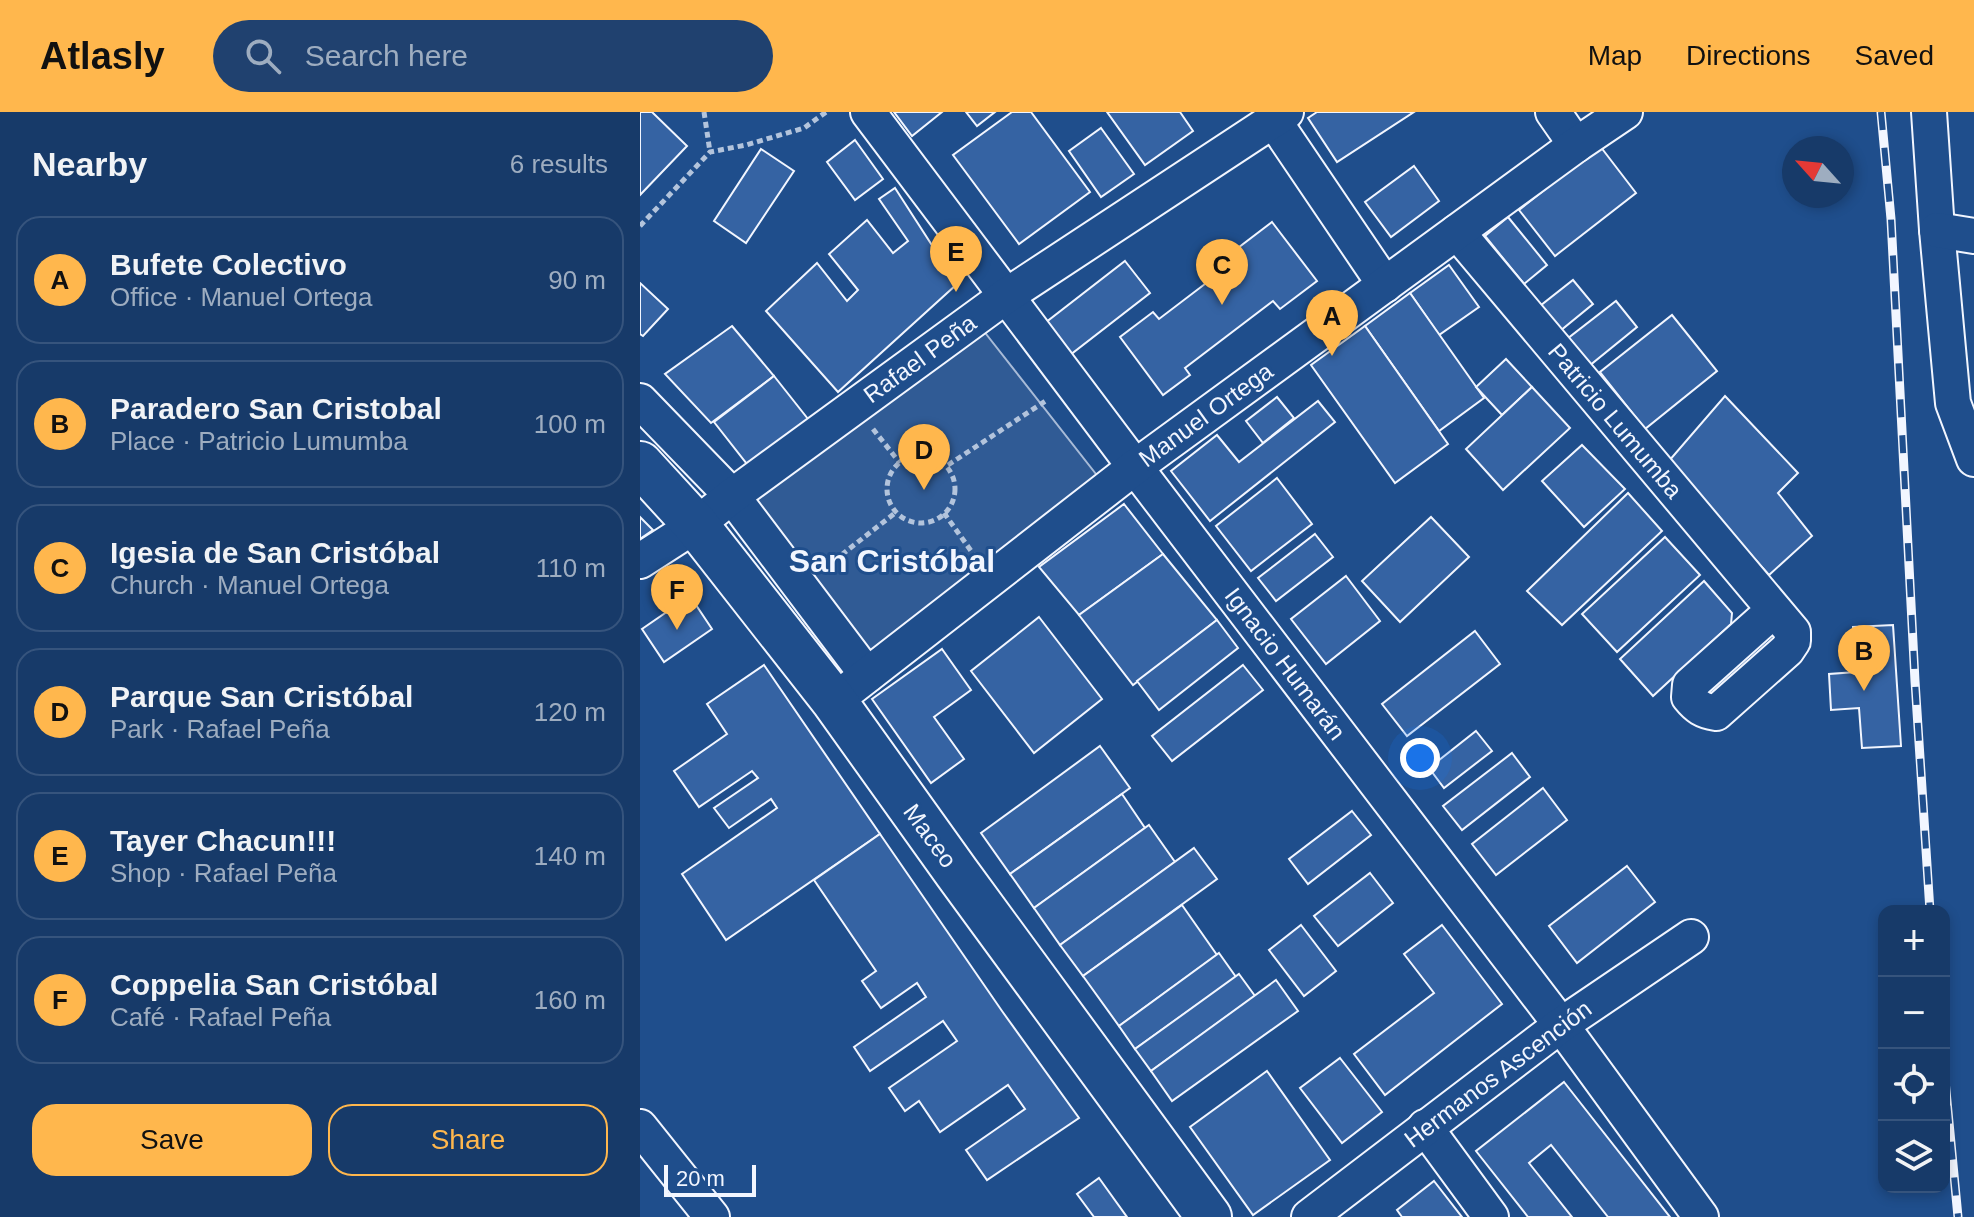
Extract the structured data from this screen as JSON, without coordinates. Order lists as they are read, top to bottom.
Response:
{
  "streets": {
    "main road": ["Maceo"],
    "street": [
      "Rafael Peña",
      "Manuel Ortega",
      "Patricio Lumumba",
      "Ignacio Humarán",
      "Hermanos Ascención"
    ]
  },
  "crossings": [
    ["Rafael Peña", "Ignacio Humarán"],
    ["Rafael Peña", "Maceo"],
    ["Manuel Ortega", "Patricio Lumumba"],
    ["Manuel Ortega", "Ignacio Humarán"],
    ["Manuel Ortega", "Maceo"],
    ["Ignacio Humarán", "Hermanos Ascención"]
  ],
  "districts": ["San Cristóbal"],
  "scale_bar": "20 m",
  "north": "top left",
  "page": {
    "header": "Atlasly",
    "search": "Search here",
    "nav": ["Map", "Directions", "Saved"],
    "heading": ["Nearby", "6 results"],
    "list": [
      {
        "mark": "A",
        "name": "Bufete Colectivo",
        "note": "Office · Manuel Ortega",
        "value": "90 m"
      },
      {
        "mark": "B",
        "name": "Paradero San Cristobal",
        "note": "Place · Patricio Lumumba",
        "value": "100 m"
      },
      {
        "mark": "C",
        "name": "Igesia de San Cristóbal",
        "note": "Church · Manuel Ortega",
        "value": "110 m"
      },
      {
        "mark": "D",
        "name": "Parque San Cristóbal",
        "note": "Park · Rafael Peña",
        "value": "120 m"
      },
      {
        "mark": "E",
        "name": "Tayer Chacun!!!",
        "note": "Shop · Rafael Peña",
        "value": "140 m"
      },
      {
        "mark": "F",
        "name": "Coppelia San Cristóbal",
        "note": "Café · Rafael Peña",
        "value": "160 m"
      }
    ],
    "pins": [
      "E",
      "C",
      "A",
      "D",
      "F",
      "B"
    ],
    "map_buttons": ["+", "−"],
    "buttons": ["Save", "Share"],
    "scale": "20 m"
  }
}
